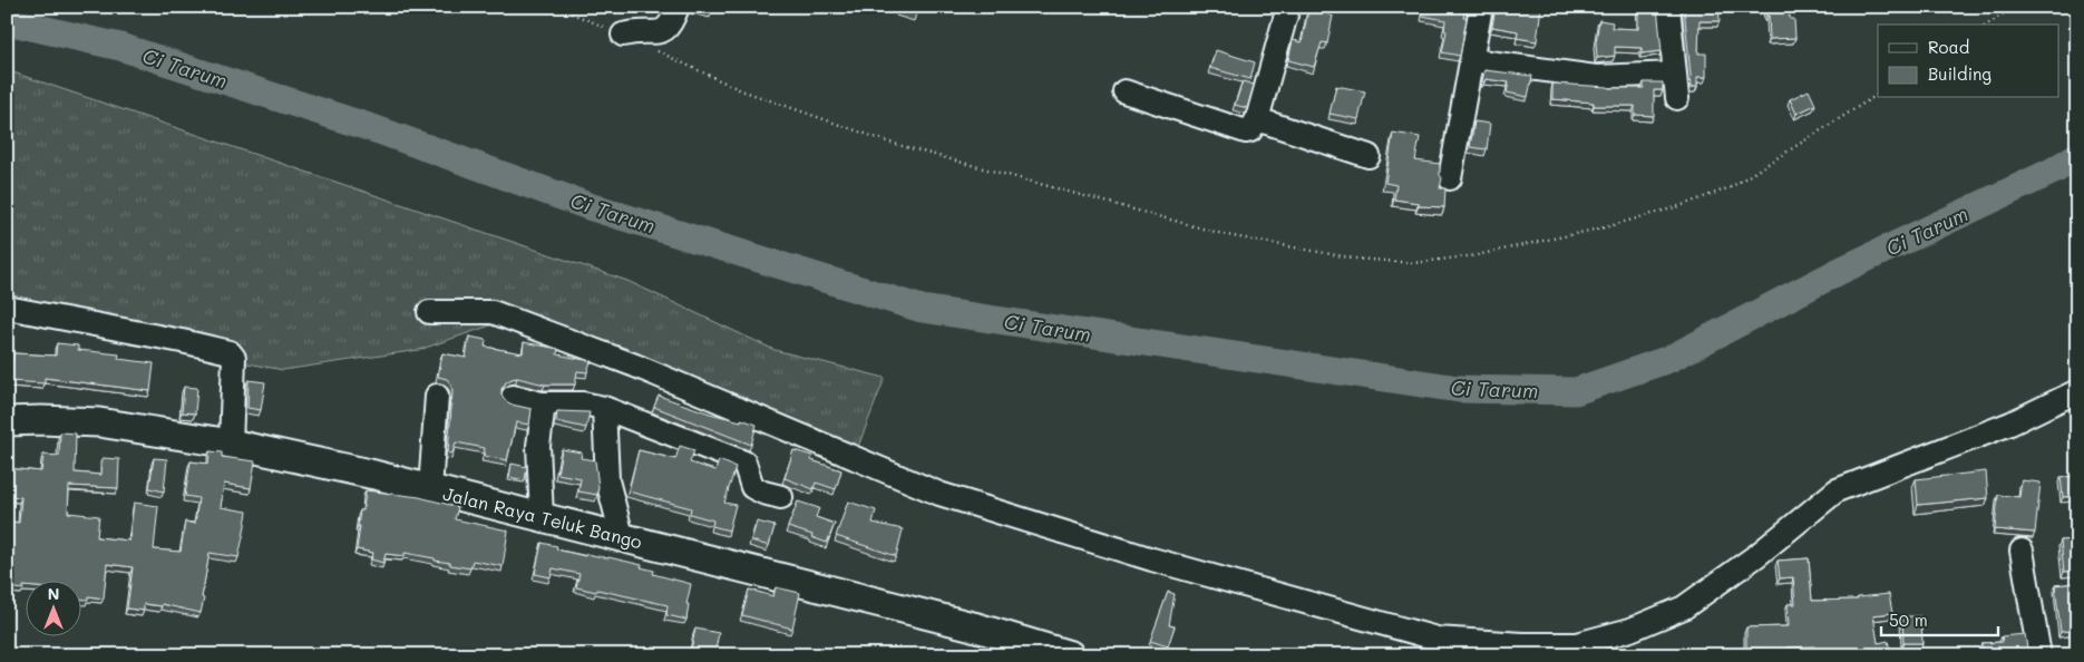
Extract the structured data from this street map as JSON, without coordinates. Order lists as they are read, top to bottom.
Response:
{
  "streets": {
    "main road": ["Jalan Raya Teluk Bango"]
  },
  "water": ["Ci Tarum"],
  "legend": ["Road", "Building"],
  "scale_bar": "50 m",
  "north": "top"
}
